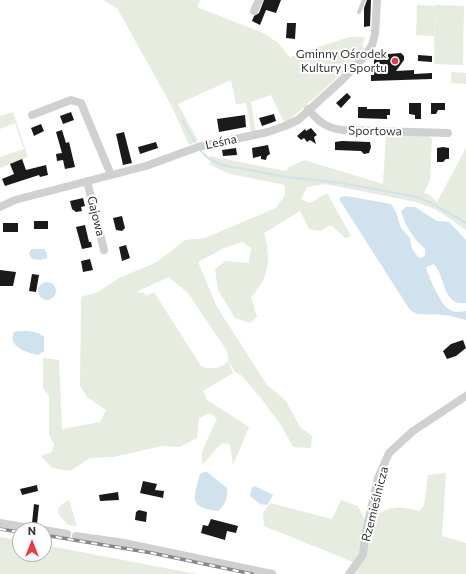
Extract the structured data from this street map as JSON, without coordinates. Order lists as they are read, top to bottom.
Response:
{
  "streets": {
    "street": [
      "Sportowa",
      "Leśna",
      "Gajowa",
      "Rzemieślnicza"
    ]
  },
  "crossings": [
    ["Sportowa", "Leśna"],
    ["Leśna", "Gajowa"]
  ],
  "places": ["Gminny Ośrodek Kultury I Sportu"],
  "north": "top"
}
